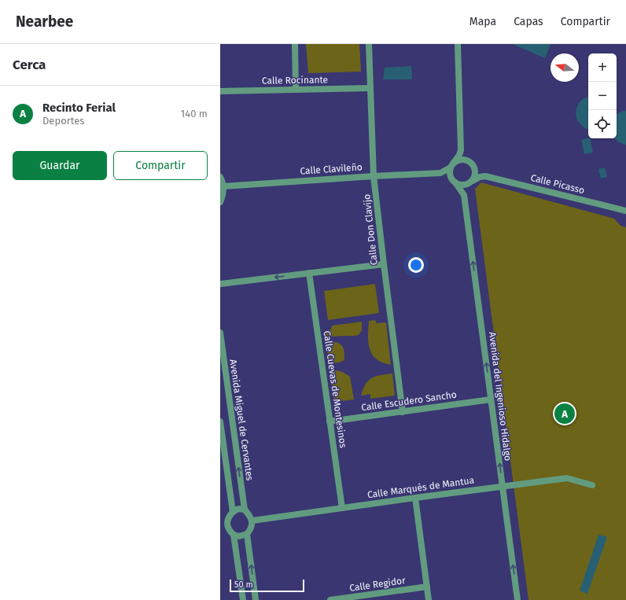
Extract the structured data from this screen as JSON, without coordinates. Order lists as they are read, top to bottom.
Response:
{
  "streets": {
    "street": [
      "Calle Rocinante",
      "Calle Clavileño",
      "Calle Picasso",
      "Calle Don Clavijo",
      "Calle Cuevas de Montesinos",
      "Avenida del Ingenioso Hidalgo",
      "Calle Escudero Sancho",
      "Avenida Miguel de Cervantes",
      "Calle Marqués de Mantua",
      "Calle Regidor"
    ]
  },
  "crossings": [
    ["Calle Rocinante", "Calle Don Clavijo"],
    ["Calle Clavileño", "Calle Picasso"],
    ["Calle Clavileño", "Calle Don Clavijo"],
    ["Calle Clavileño", "Avenida del Ingenioso Hidalgo"],
    ["Calle Picasso", "Avenida del Ingenioso Hidalgo"],
    ["Calle Don Clavijo", "Calle Escudero Sancho"],
    ["Calle Cuevas de Montesinos", "Calle Escudero Sancho"],
    ["Calle Cuevas de Montesinos", "Calle Marqués de Mantua"],
    ["Avenida del Ingenioso Hidalgo", "Calle Escudero Sancho"],
    ["Avenida del Ingenioso Hidalgo", "Calle Marqués de Mantua"],
    ["Avenida Miguel de Cervantes", "Calle Marqués de Mantua"]
  ],
  "one_way": ["Avenida del Ingenioso Hidalgo"],
  "scale_bar": "50 m",
  "north": "left",
  "page": {
    "header": "Nearbee",
    "nav": ["Mapa", "Capas", "Compartir"],
    "heading": "Cerca",
    "map_buttons": ["+", "−"],
    "list": [
      {
        "mark": "A",
        "name": "Recinto Ferial",
        "note": "Deportes",
        "value": "140 m"
      }
    ],
    "buttons": ["Guardar", "Compartir"],
    "pins": "A",
    "scale": "50 m"
  }
}
